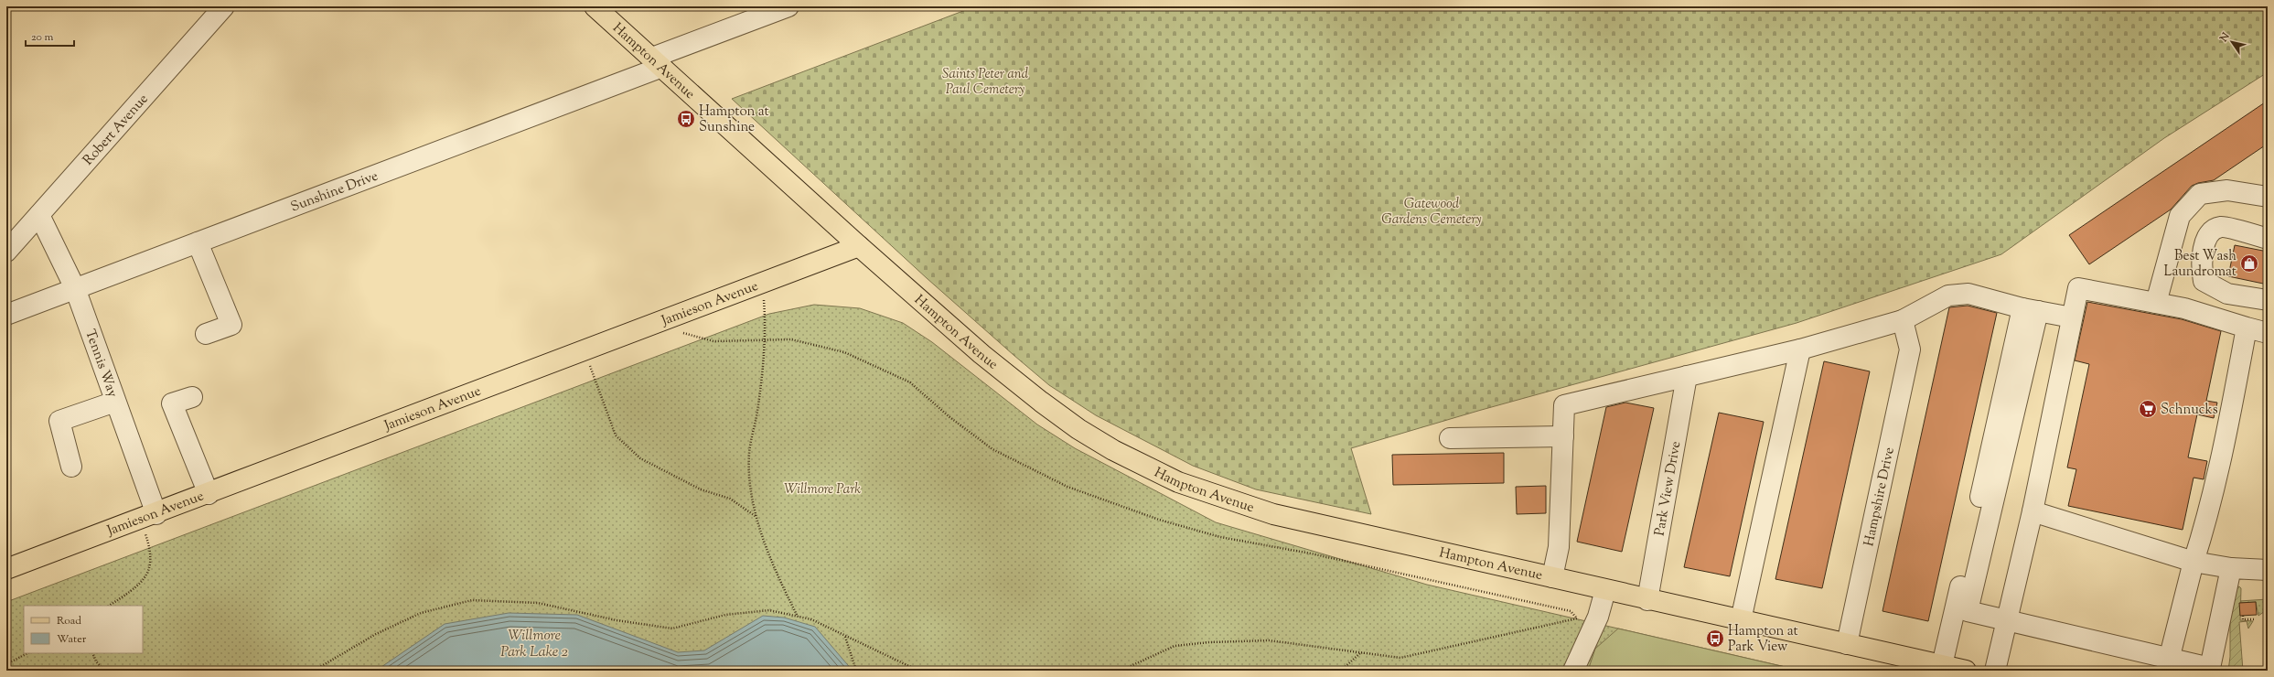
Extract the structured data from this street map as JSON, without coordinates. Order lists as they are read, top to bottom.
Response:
{
  "streets": {
    "main road": ["Hampton Avenue", "Jamieson Avenue"],
    "street": [
      "Robert Avenue",
      "Sunshine Drive",
      "Tennis Way",
      "Park View Drive",
      "Hampshire Drive"
    ]
  },
  "crossings": [
    ["Hampton Avenue", "Sunshine Drive"],
    ["Hampton Avenue", "Jamieson Avenue"],
    ["Hampton Avenue", "Park View Drive"],
    ["Hampton Avenue", "Hampshire Drive"],
    ["Robert Avenue", "Tennis Way"],
    ["Sunshine Drive", "Tennis Way"],
    ["Jamieson Avenue", "Tennis Way"]
  ],
  "water": ["Willmore Park Lake 2"],
  "parks": ["Saints Peter and Paul Cemetery", "Gatewood Gardens Cemetery", "Willmore Park"],
  "places": {
    "bus stop": ["Hampton at Sunshine", "Hampton at Park View"],
    "shop": ["Best Wash Laundromat"],
    "supermarket": ["Schnucks"]
  },
  "legend": ["Road", "Water"],
  "scale_bar": "20 m",
  "north": "top left"
}
